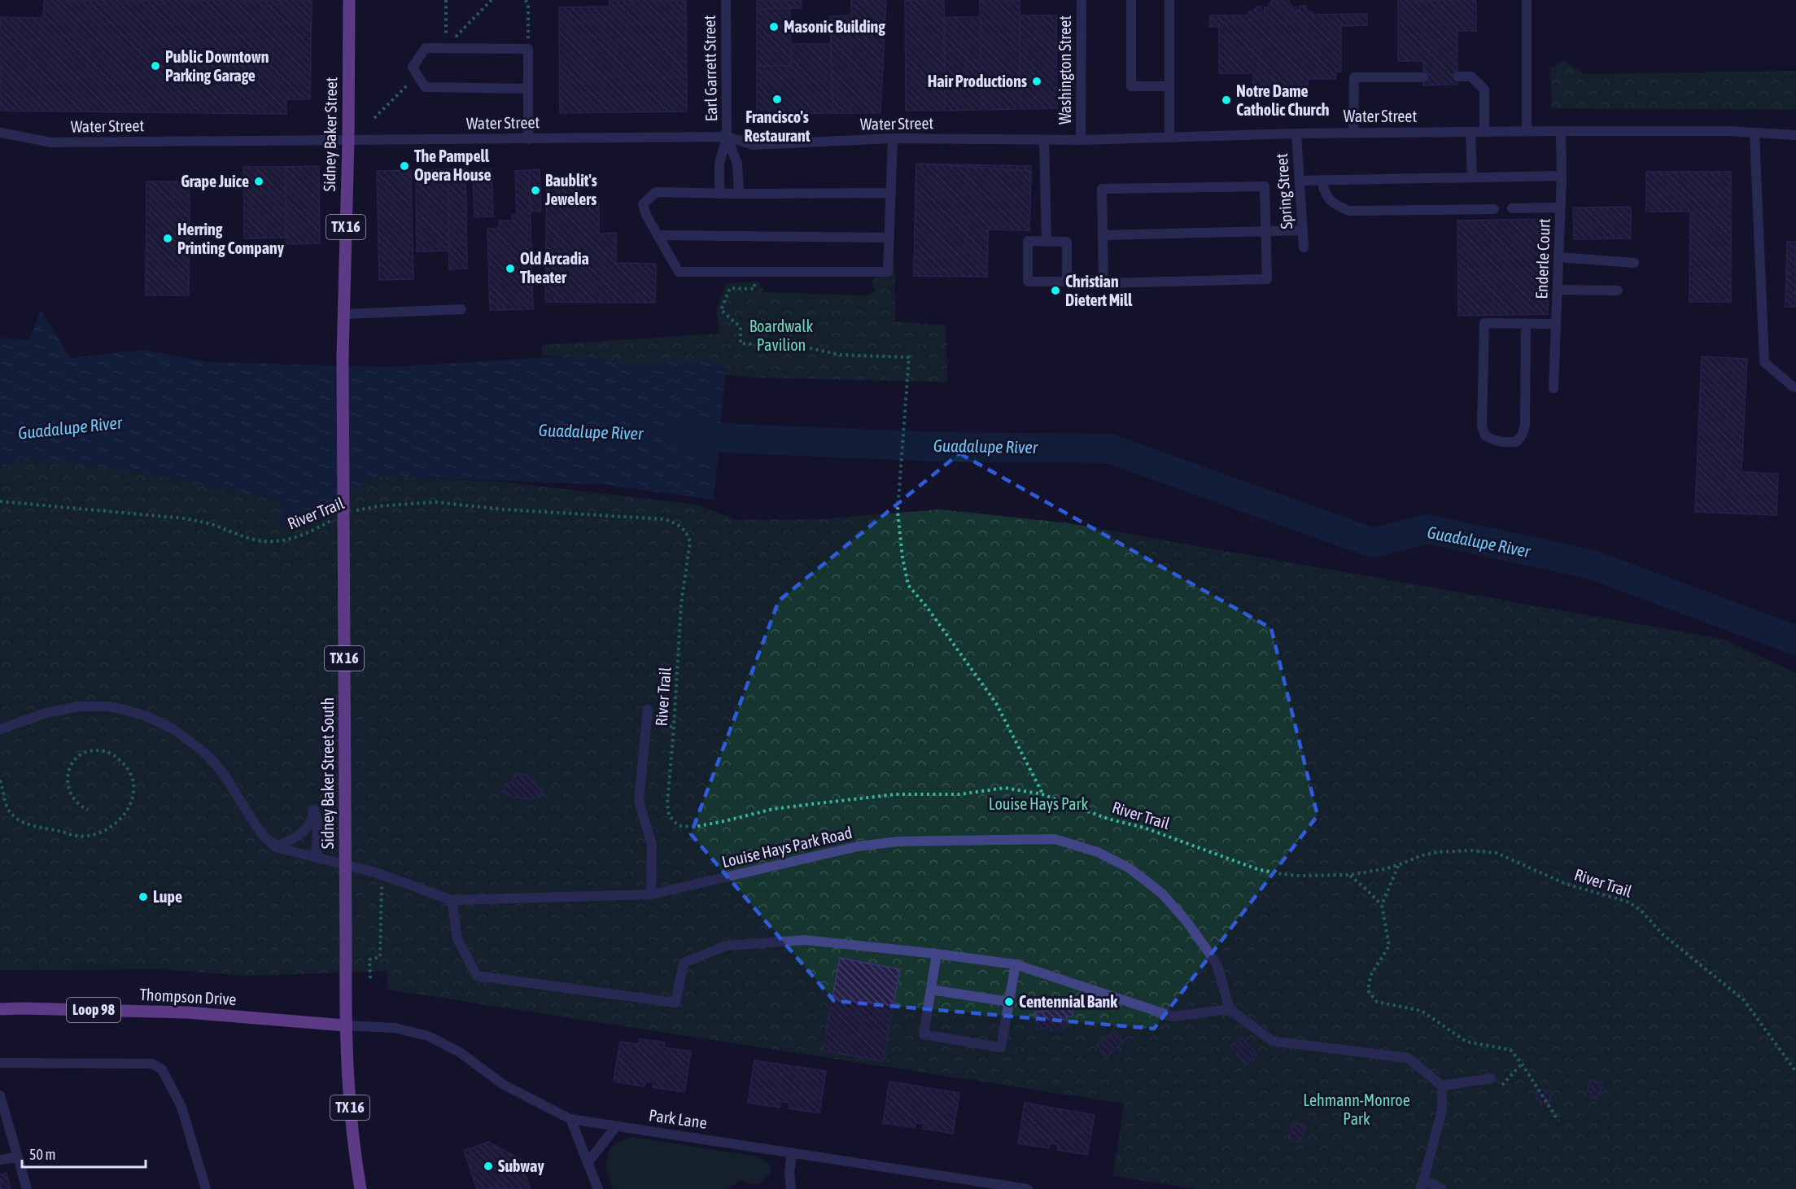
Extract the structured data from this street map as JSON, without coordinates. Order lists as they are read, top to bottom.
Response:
{
  "streets": {
    "main road": [
      "Sidney Baker Street",
      "TX 16",
      "Sidney Baker Street South",
      "Thompson Drive",
      "Loop 98"
    ],
    "street": [
      "Earl Garrett Street",
      "Washington Street",
      "Water Street",
      "Spring Street",
      "Enderle Court",
      "Louise Hays Park Road",
      "Park Lane"
    ],
    "path": ["River Trail"]
  },
  "crossings": [
    ["Earl Garrett Street", "Water Street"],
    ["Washington Street", "Water Street"],
    ["Water Street", "Sidney Baker Street"],
    ["Water Street", "Spring Street"],
    ["Water Street", "Enderle Court"],
    ["Sidney Baker Street", "Sidney Baker Street South"],
    ["Sidney Baker Street South", "Thompson Drive"],
    ["Sidney Baker Street South", "Park Lane"],
    ["Thompson Drive", "Park Lane"]
  ],
  "water": ["Guadalupe River"],
  "parks": ["Boardwalk Pavilion", "Louise Hays Park", "Lehmann-Monroe Park"],
  "places": [
    "Masonic Building",
    "Public Downtown Parking Garage",
    "Hair Productions",
    "Francisco's Restaurant",
    "Notre Dame Catholic Church",
    "The Pampell Opera House",
    "Grape Juice",
    "Baublit's Jewelers",
    "Herring Printing Company",
    "Old Arcadia Theater",
    "Christian Dietert Mill",
    "Lupe",
    "Centennial Bank",
    "Subway"
  ],
  "scale_bar": "50 m"
}
